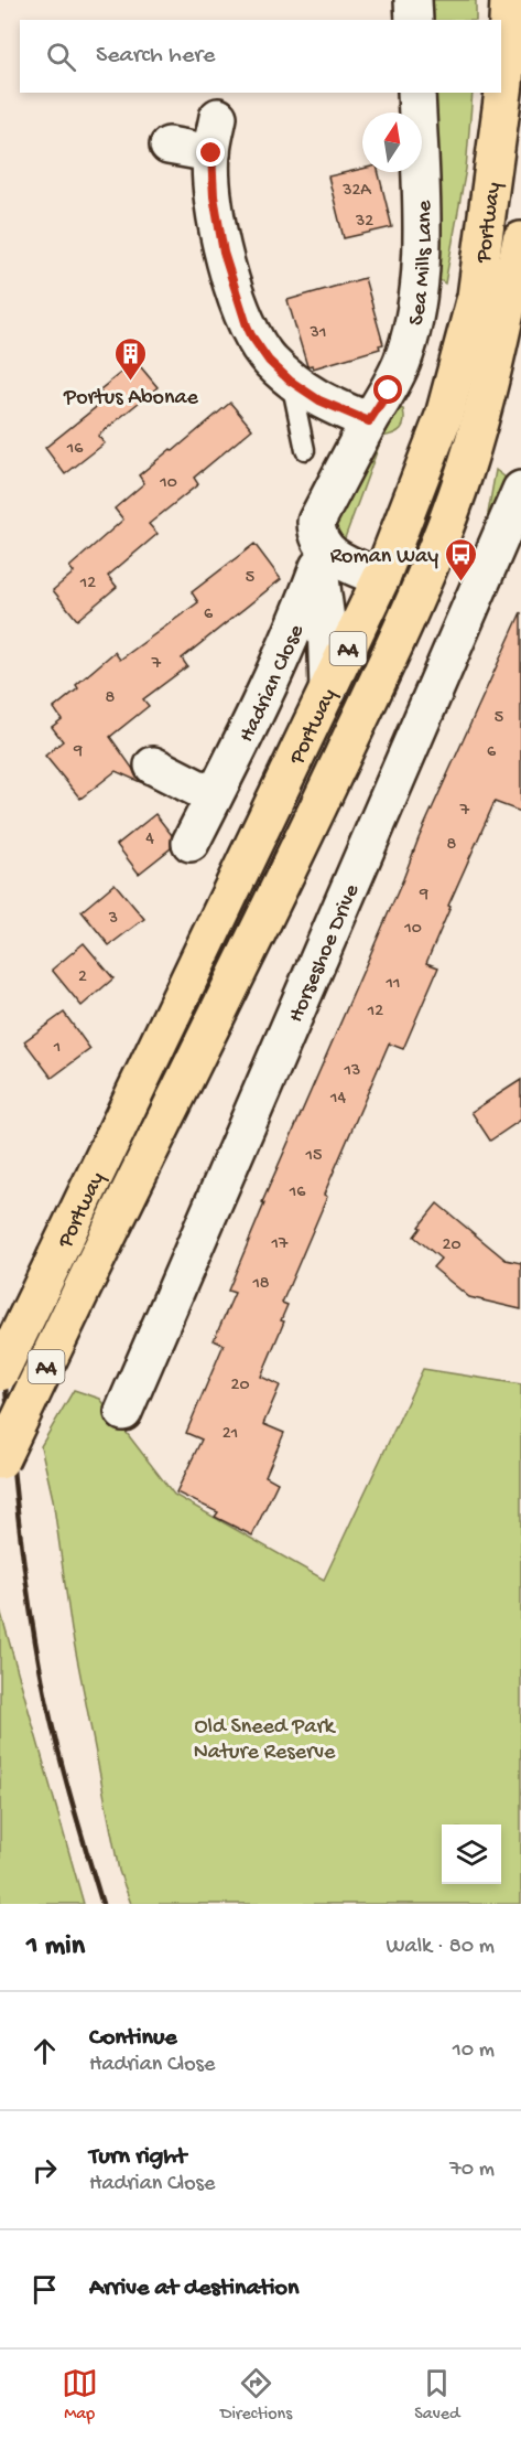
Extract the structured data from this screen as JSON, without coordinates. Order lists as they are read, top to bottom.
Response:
{
  "streets": {
    "highway": ["Portway", "A4"],
    "street": ["Sea Mills Lane", "Hadrian Close", "Horseshoe Drive"]
  },
  "crossings": [
    ["Portway", "Hadrian Close"],
    ["Sea Mills Lane", "Hadrian Close"]
  ],
  "parks": ["Old Sneed Park Nature Reserve"],
  "places": {
    "building": ["Portus Abonae"],
    "bus stop": ["Roman Way"]
  },
  "house_numbers": [
    "32A",
    "32",
    "31",
    "16",
    "10",
    "5",
    "12",
    "6",
    "7",
    "8",
    "5",
    "9",
    "6",
    "7",
    "4",
    "8",
    "9",
    "3",
    "10",
    "2",
    "11",
    "12",
    "1",
    "13",
    "14",
    "15",
    "16",
    "17",
    "20",
    "18",
    "20",
    "21"
  ],
  "north": "top",
  "page": {
    "search": "Search here",
    "heading": ["1 min", "Walk · 80 m"],
    "list": [
      ["Continue", "Hadrian Close", "10 m"],
      ["Turn right", "Hadrian Close", "70 m"],
      "Arrive at destination"
    ],
    "nav": ["Map", "Directions", "Saved"]
  }
}
